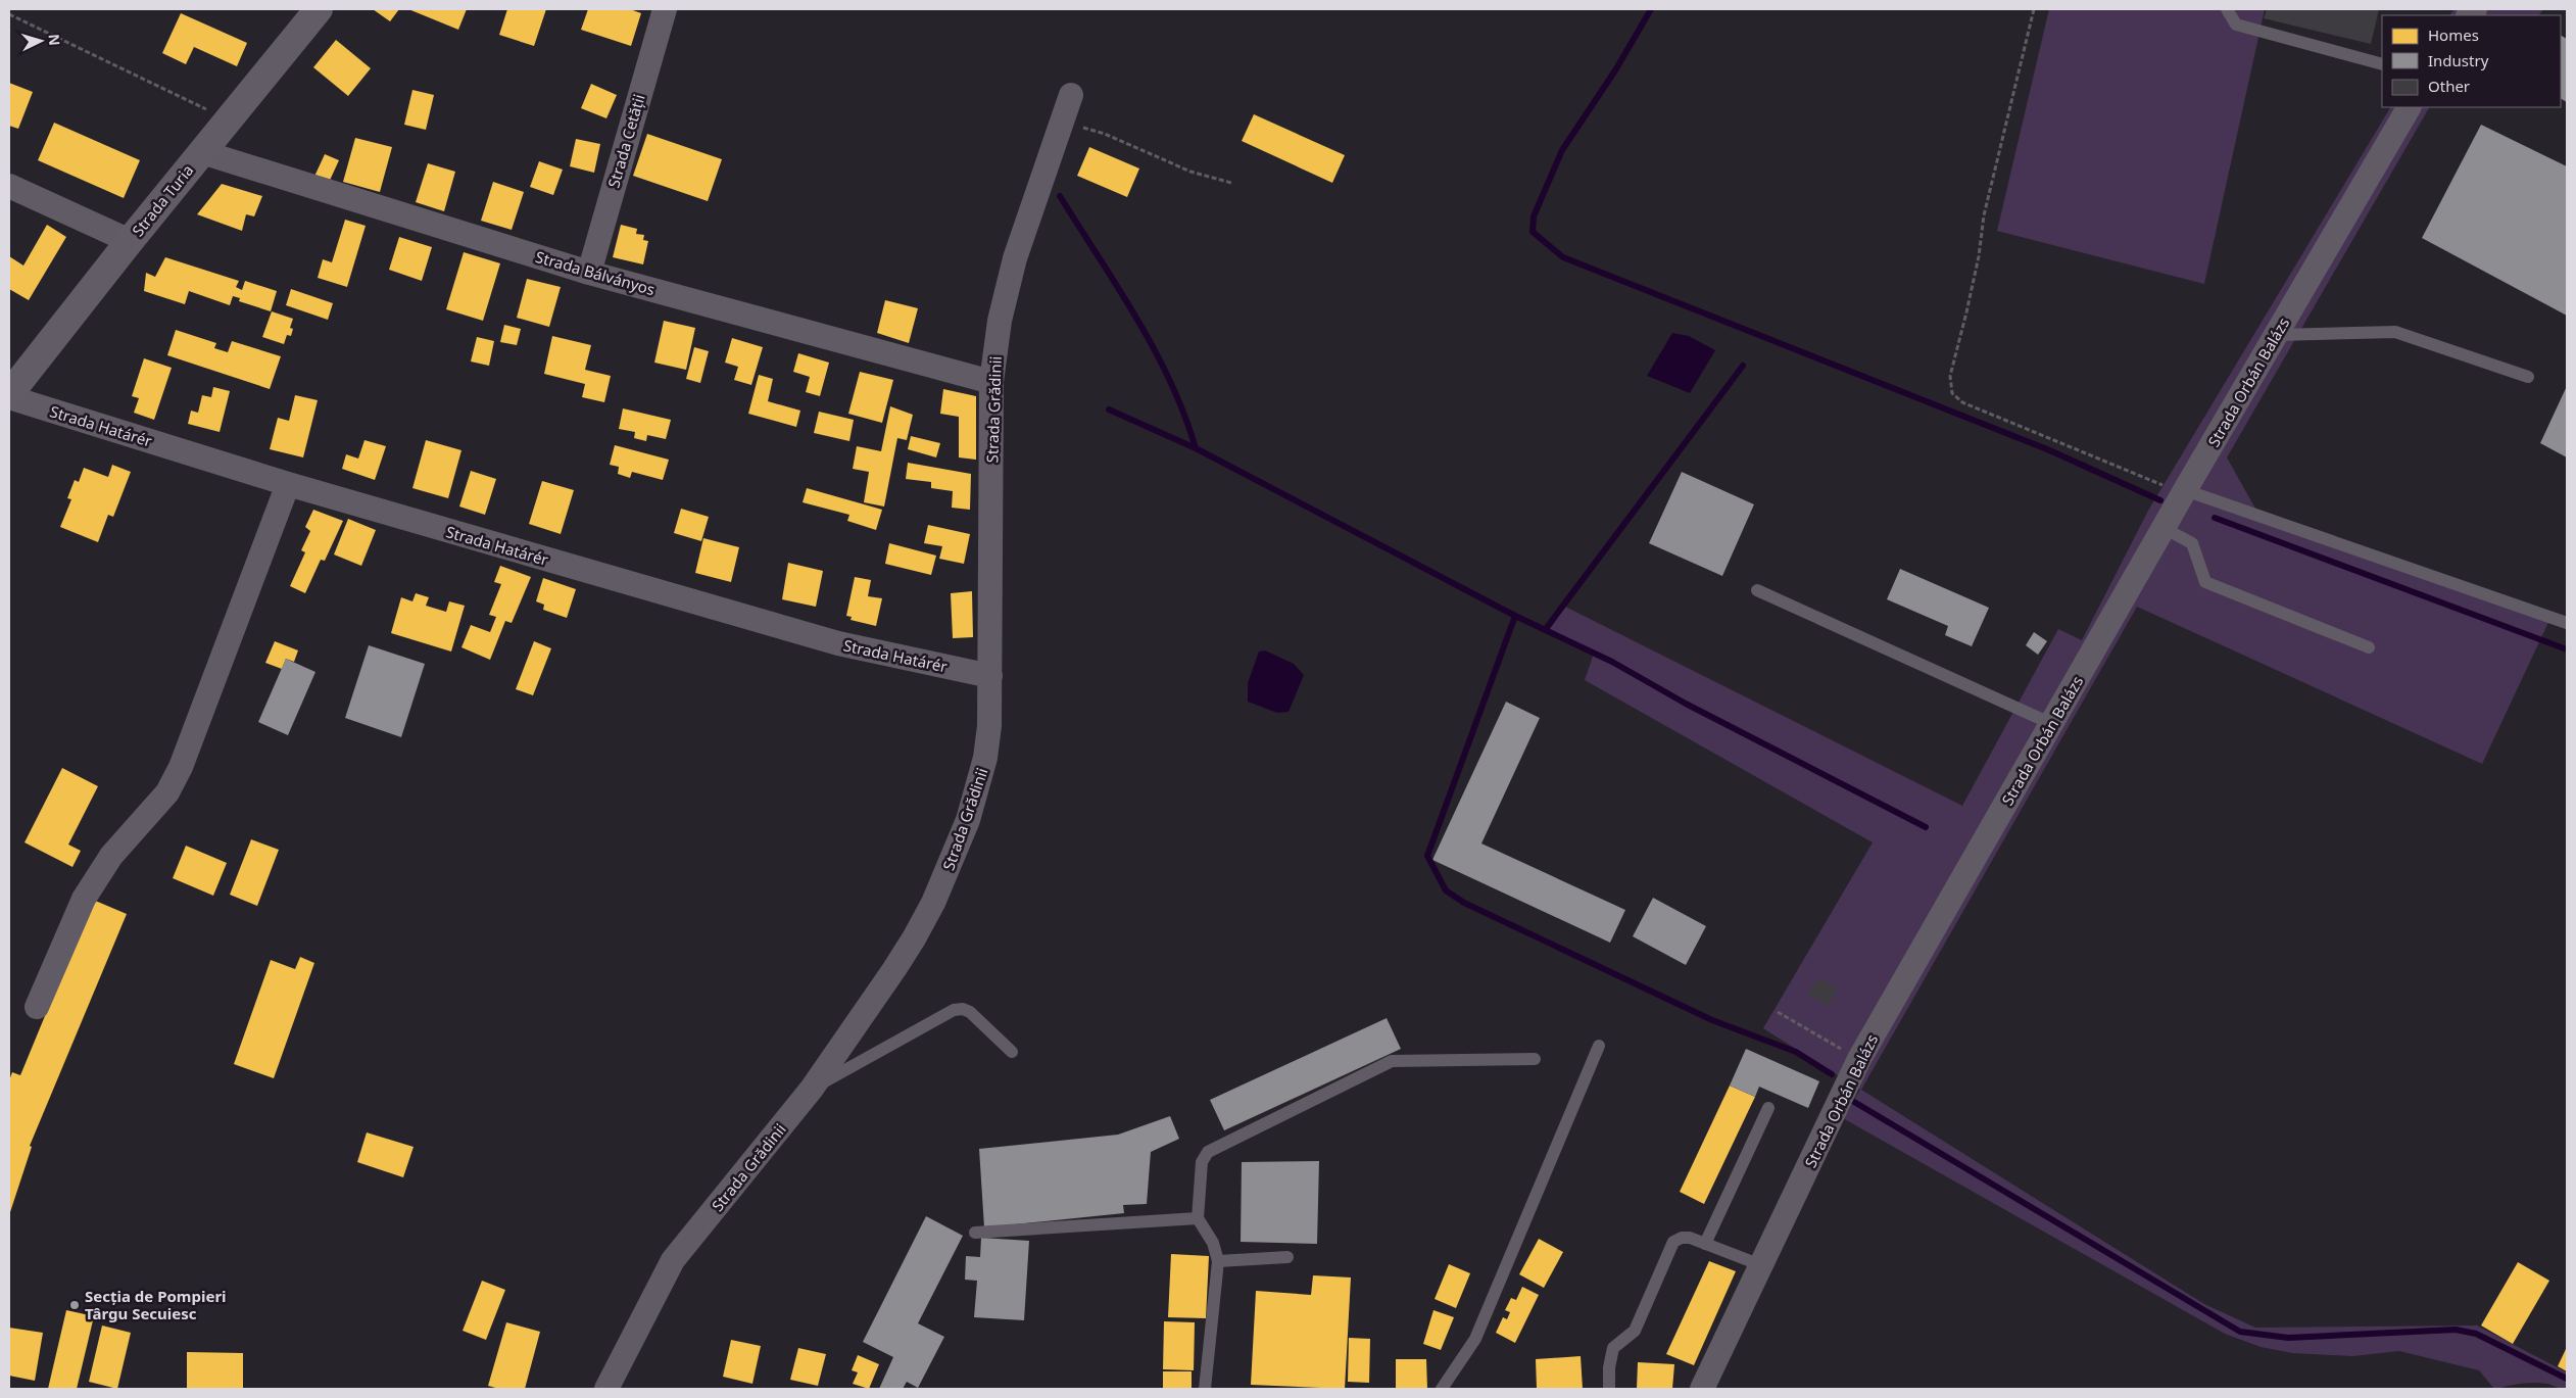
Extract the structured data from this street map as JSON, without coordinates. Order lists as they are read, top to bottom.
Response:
{
  "streets": {
    "main road": ["Strada Turia"],
    "street": [
      "Strada Cetății",
      "Strada Bálványos",
      "Strada Orbán Balázs",
      "Strada Grădinii",
      "Strada Határér"
    ]
  },
  "crossings": [
    ["Strada Cetății", "Strada Bálványos"],
    ["Strada Turia", "Strada Bálványos"],
    ["Strada Turia", "Strada Határér"],
    ["Strada Bálványos", "Strada Grădinii"],
    ["Strada Grădinii", "Strada Határér"]
  ],
  "places": ["Secția de Pompieri Târgu Secuiesc"],
  "legend": ["Homes", "Industry", "Other"],
  "north": "right"
}
